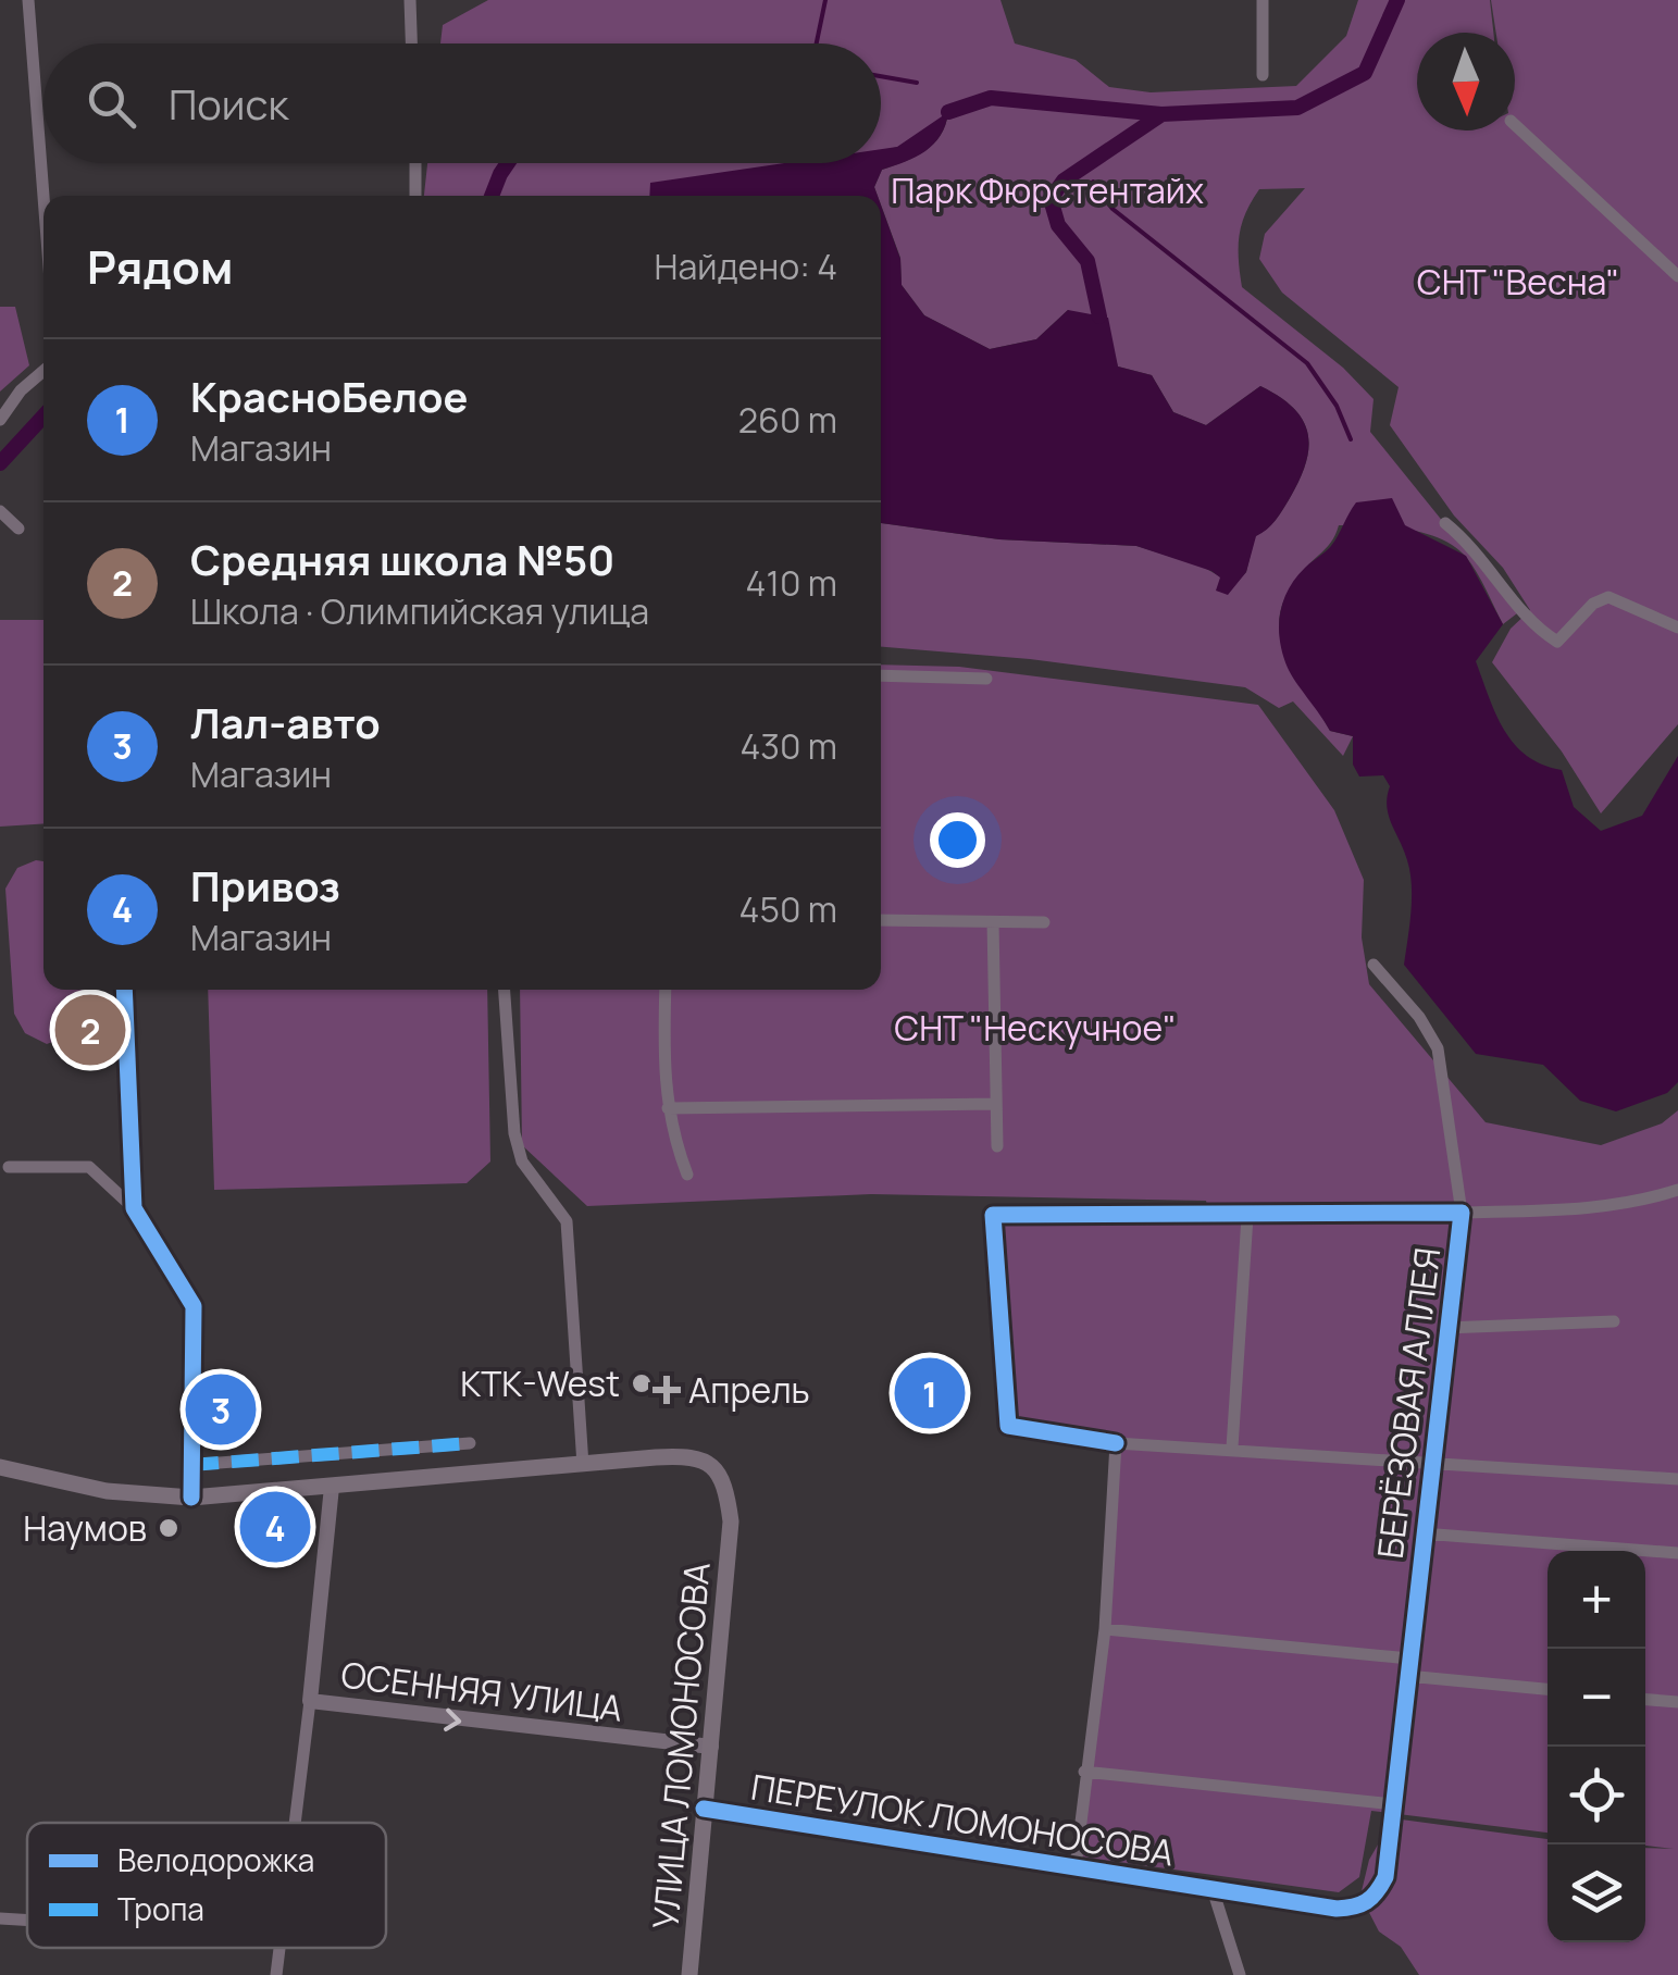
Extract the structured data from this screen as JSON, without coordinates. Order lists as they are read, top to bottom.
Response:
{
  "streets": {
    "main road": ["УЛИЦА ЛОМОНОСОВА"],
    "street": ["БЕРЁЗОВАЯ АЛЛЕЯ", "ОСЕННЯЯ УЛИЦА", "ПЕРЕУЛОК ЛОМОНОСОВА"]
  },
  "crossings": [
    ["БЕРЁЗОВАЯ АЛЛЕЯ", "ПЕРЕУЛОК ЛОМОНОСОВА"],
    ["ОСЕННЯЯ УЛИЦА", "УЛИЦА ЛОМОНОСОВА"],
    ["УЛИЦА ЛОМОНОСОВА", "ПЕРЕУЛОК ЛОМОНОСОВА"]
  ],
  "one_way": ["ОСЕННЯЯ УЛИЦА"],
  "parks": ["Парк Фюрстентайх", "СНТ \"Весна\"", "СНТ \"Нескучное\""],
  "places": {
    "other": ["KTK-West", "Наумов"],
    "health": ["Апрель"]
  },
  "legend": ["Велодорожка", "Тропа"],
  "north": "bottom",
  "page": {
    "search": "Поиск",
    "heading": ["Рядом", "Найдено: 4"],
    "list": [
      {
        "mark": "1",
        "name": "КрасноБелое",
        "note": "Магазин",
        "value": "260 m"
      },
      {
        "mark": "2",
        "name": "Средняя школа №50",
        "note": "Школа · Олимпийская улица",
        "value": "410 m"
      },
      {
        "mark": "3",
        "name": "Лал-авто",
        "note": "Магазин",
        "value": "430 m"
      },
      {
        "mark": "4",
        "name": "Привоз",
        "note": "Магазин",
        "value": "450 m"
      }
    ],
    "pins": [
      "2",
      "1",
      "3",
      "4"
    ],
    "map_buttons": ["+", "−"]
  }
}
